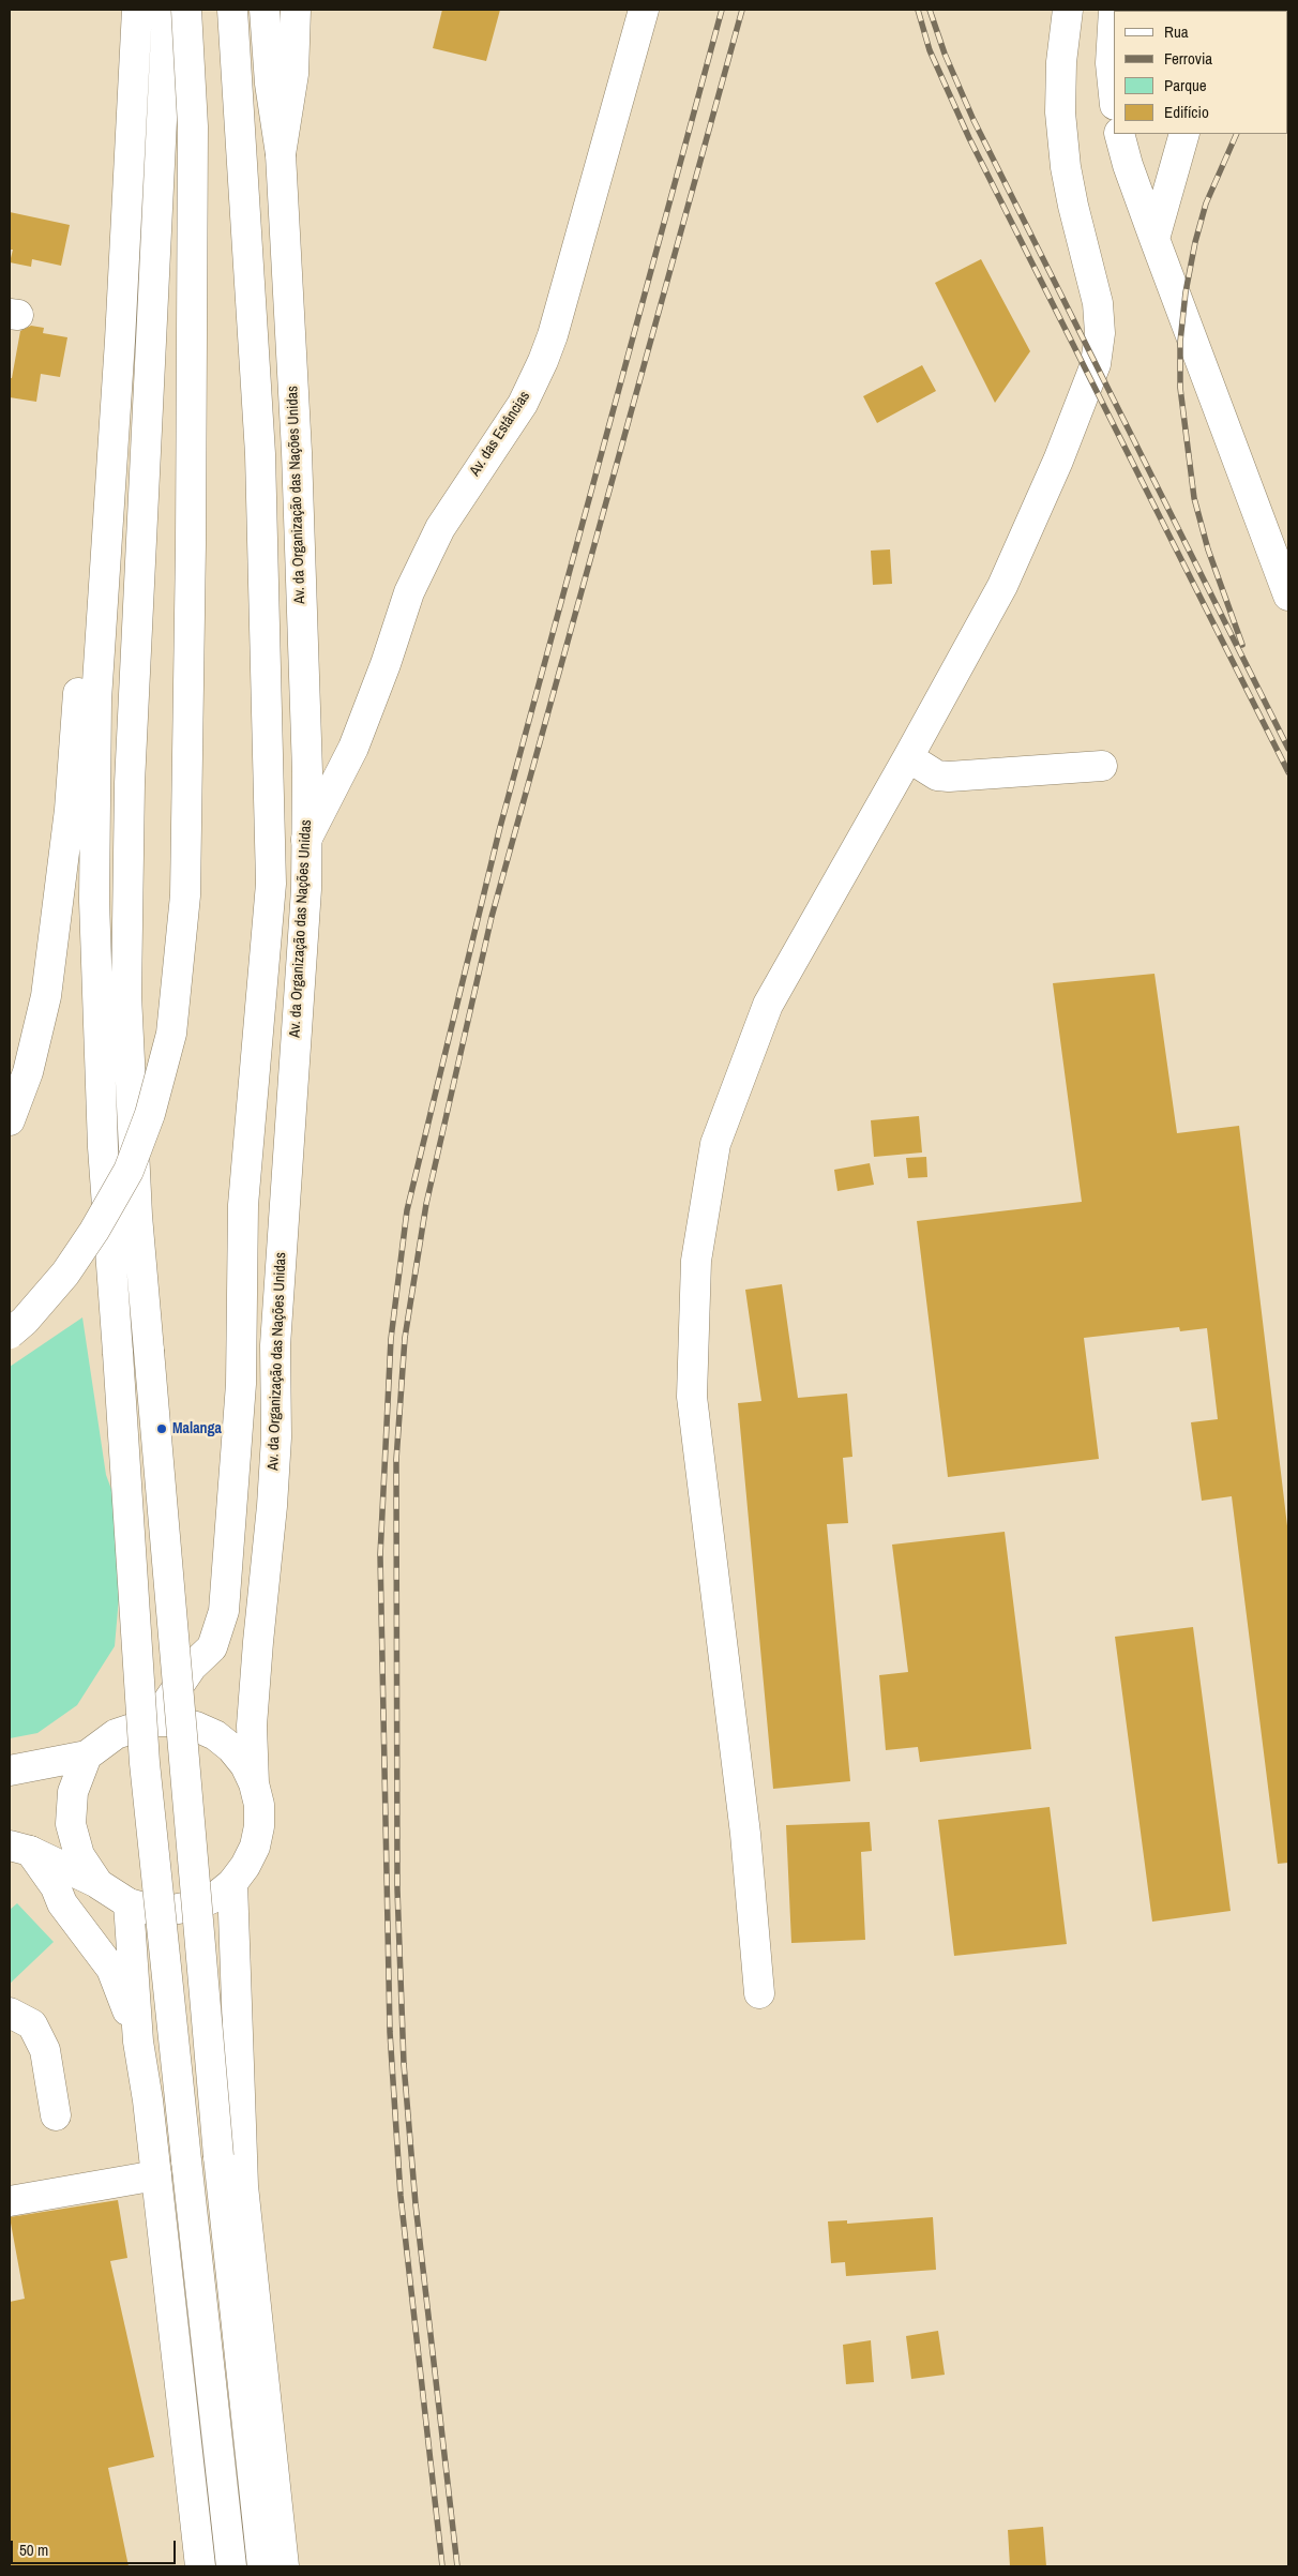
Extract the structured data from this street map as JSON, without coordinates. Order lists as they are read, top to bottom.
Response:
{
  "streets": {
    "main road": ["Av. das Estâncias", "Av. da Organização das Nações Unidas"]
  },
  "crossings": [
    ["Av. das Estâncias", "Av. da Organização das Nações Unidas"]
  ],
  "places": ["Malanga"],
  "legend": [
    "Rua",
    "Ferrovia",
    "Parque",
    "Edifício"
  ],
  "scale_bar": "50 m"
}
